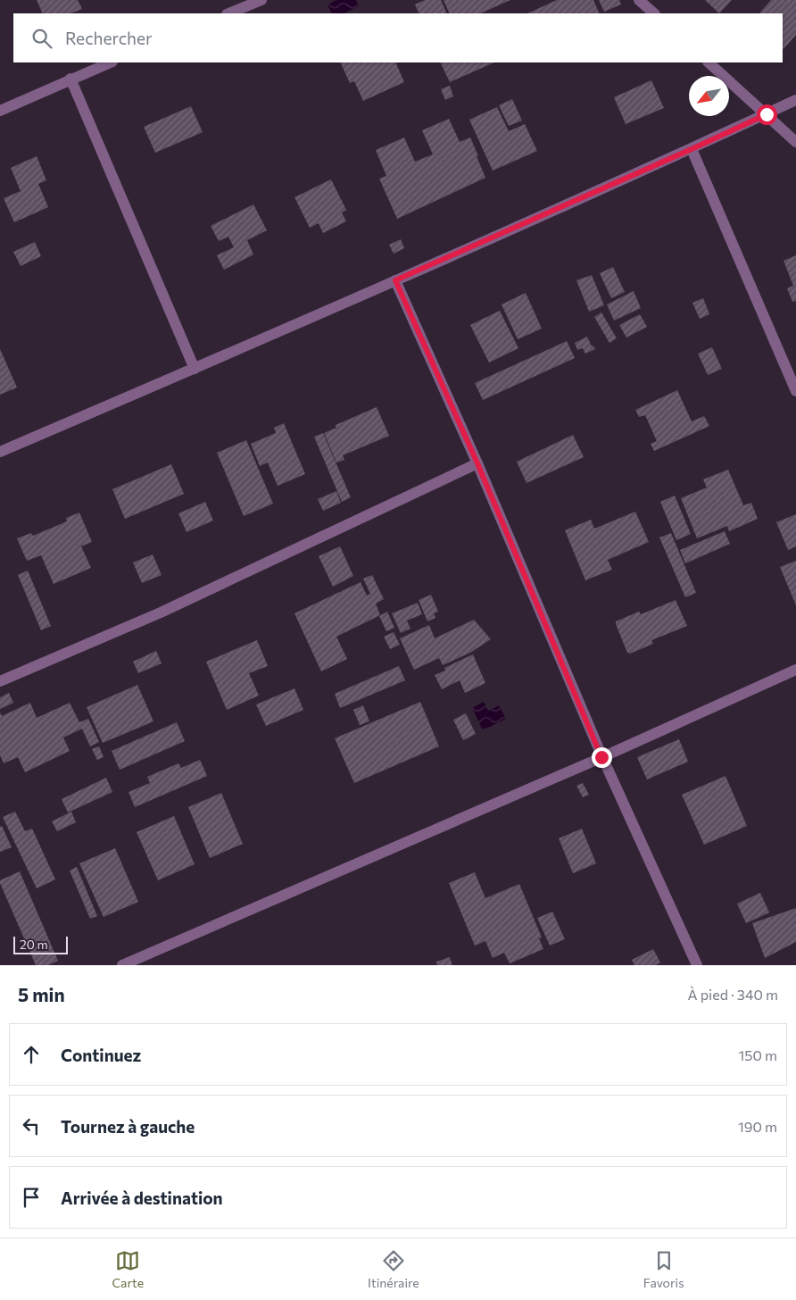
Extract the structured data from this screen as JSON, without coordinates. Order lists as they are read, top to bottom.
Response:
{
  "scale_bar": "20 m",
  "north": "bottom left",
  "page": {
    "search": "Rechercher",
    "scale": "20 m",
    "heading": ["5 min", "À pied · 340 m"],
    "list": [
      ["Continuez", "150 m"],
      ["Tournez à gauche", "190 m"],
      "Arrivée à destination"
    ],
    "nav": ["Carte", "Itinéraire", "Favoris"]
  }
}
